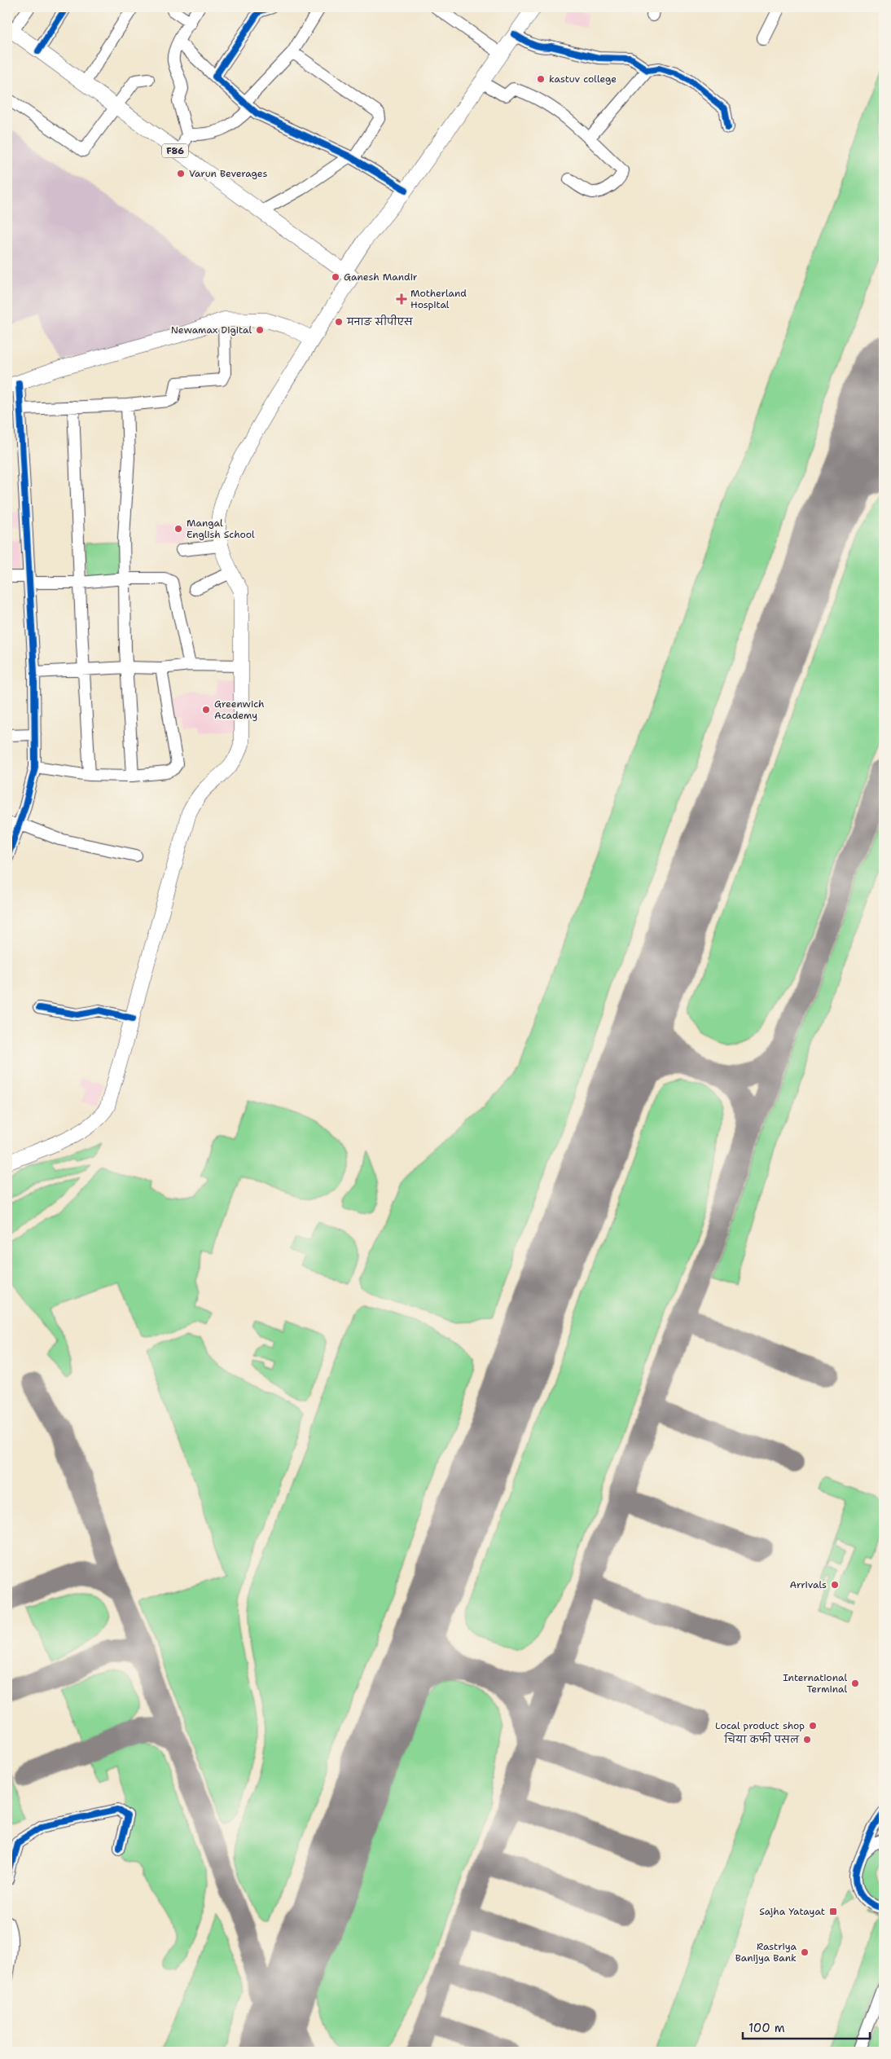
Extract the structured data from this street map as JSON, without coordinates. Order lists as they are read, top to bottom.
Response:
{
  "streets": {
    "main road": ["F86"]
  },
  "places": {
    "other": [
      "kastuv college",
      "Varun Beverages",
      "Ganesh Mandir",
      "मनाङ सीपीएस",
      "Newamax Digital",
      "Mangal English School",
      "Greenwich Academy",
      "Arrivals",
      "International Terminal",
      "Local product shop",
      "चिया कफी पसल",
      "Rastriya Banijya Bank"
    ],
    "health": ["Motherland Hospital"],
    "transit": ["Sajha Yatayat"]
  },
  "scale_bar": "100 m"
}
